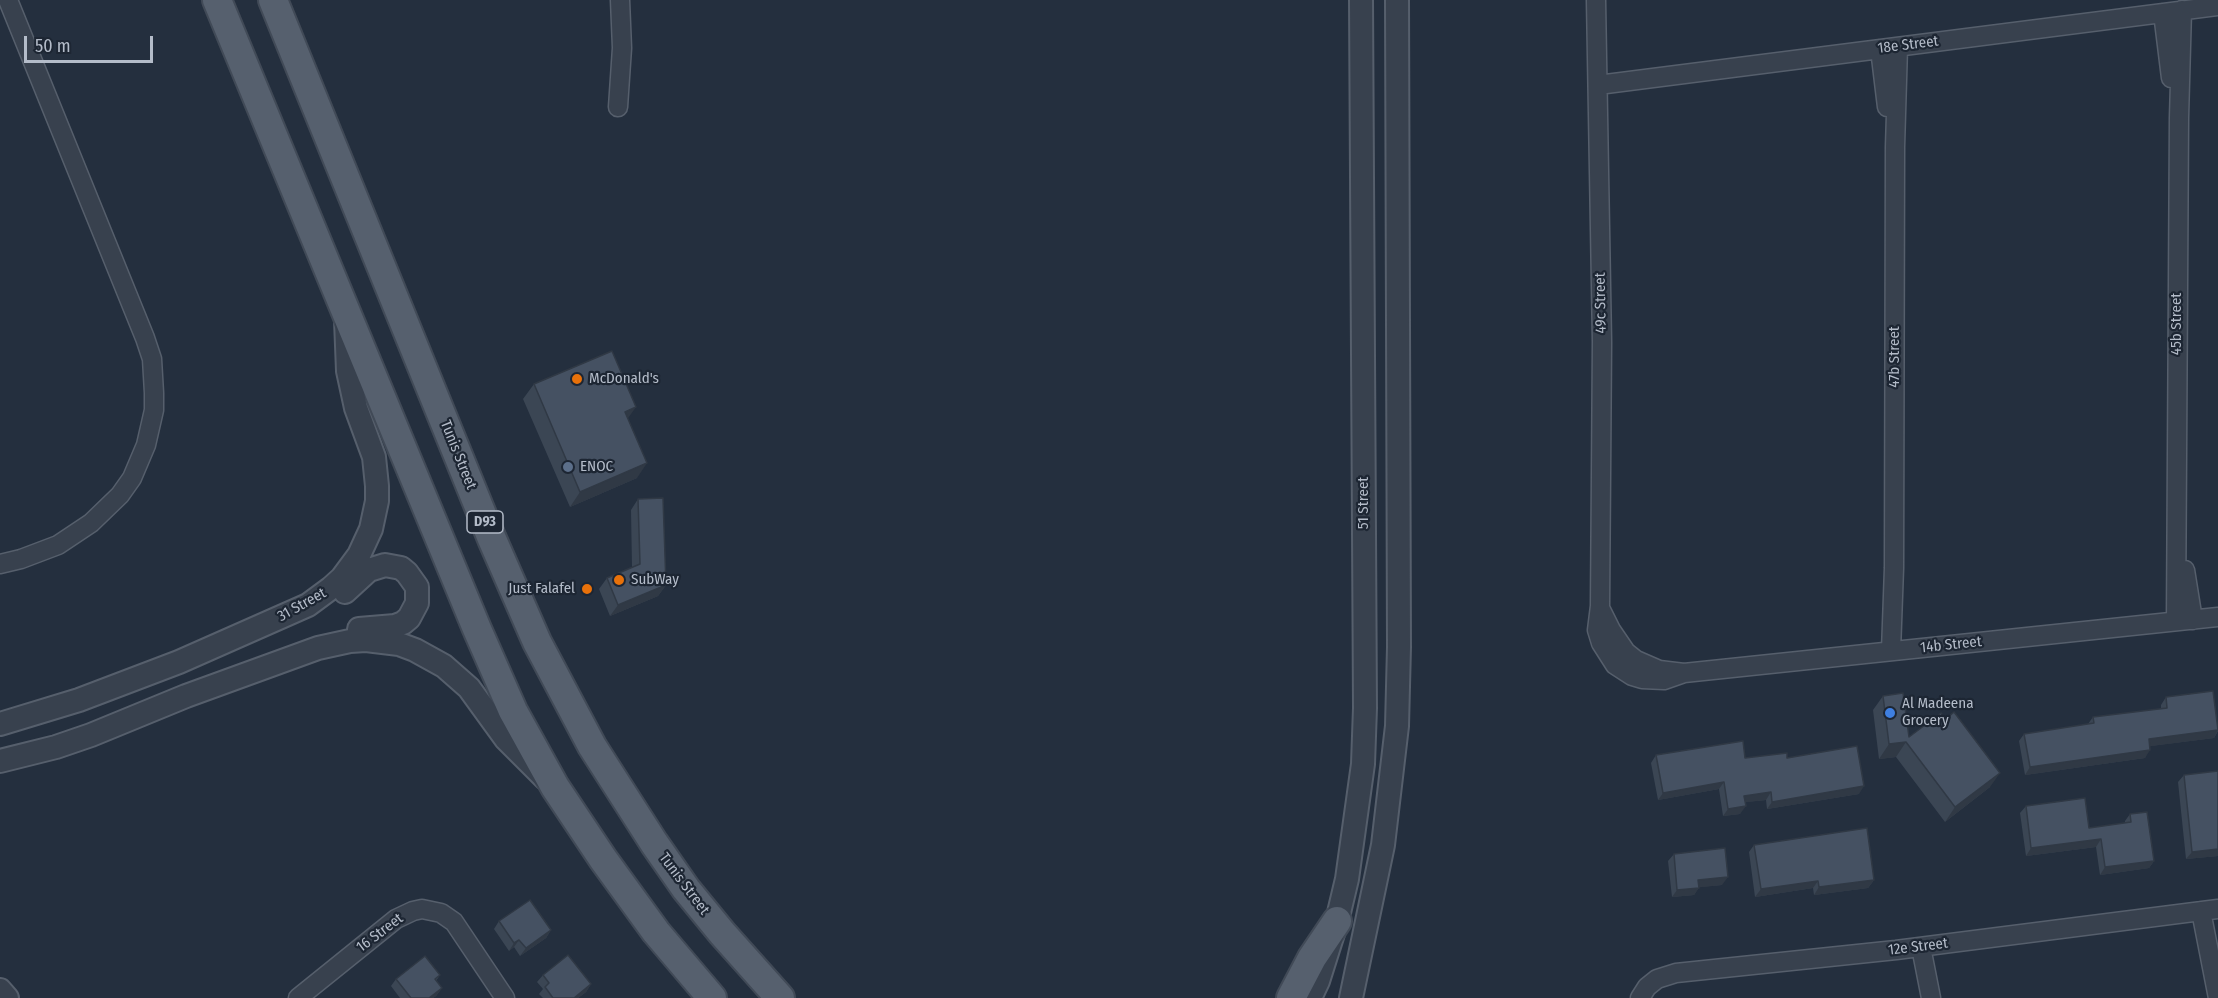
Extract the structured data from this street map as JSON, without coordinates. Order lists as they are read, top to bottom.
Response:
{
  "streets": {
    "main road": ["Tunis Street", "D93"],
    "street": [
      "18e Street",
      "49c Street",
      "45b Street",
      "47b Street",
      "51 Street",
      "31 Street",
      "14b Street",
      "16 Street",
      "12e Street"
    ]
  },
  "crossings": [
    ["18e Street", "49c Street"],
    ["18e Street", "45b Street"],
    ["18e Street", "47b Street"],
    ["49c Street", "14b Street"],
    ["45b Street", "14b Street"],
    ["47b Street", "14b Street"]
  ],
  "places": [
    "McDonald's",
    "ENOC",
    "SubWay",
    "Just Falafel",
    "Al Madeena Grocery"
  ],
  "scale_bar": "50 m"
}
